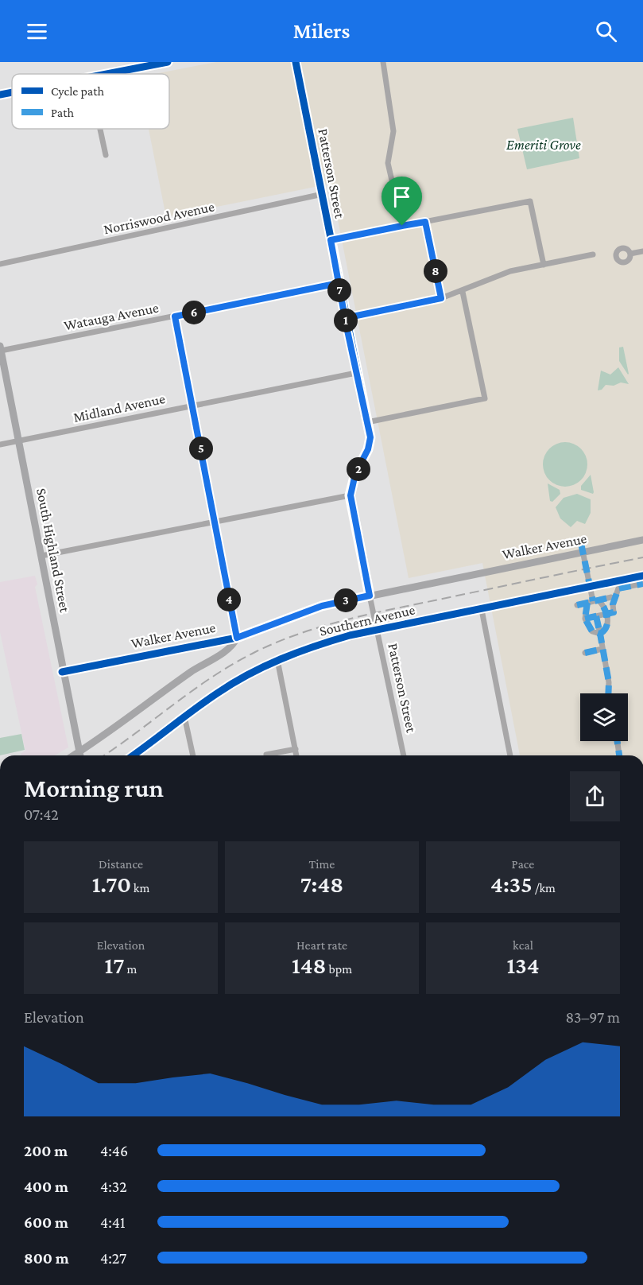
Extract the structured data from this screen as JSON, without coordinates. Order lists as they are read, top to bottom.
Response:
{
  "streets": {
    "street": [
      "Patterson Street",
      "Norriswood Avenue",
      "Watauga Avenue",
      "Midland Avenue",
      "Walker Avenue",
      "South Highland Street",
      "Southern Avenue"
    ]
  },
  "crossings": [
    ["Patterson Street", "Norriswood Avenue"],
    ["Patterson Street", "Watauga Avenue"],
    ["Patterson Street", "Midland Avenue"],
    ["Patterson Street", "Walker Avenue"],
    ["Patterson Street", "Southern Avenue"],
    ["Watauga Avenue", "South Highland Street"],
    ["Midland Avenue", "South Highland Street"],
    ["Walker Avenue", "South Highland Street"]
  ],
  "parks": ["Emeriti Grove"],
  "legend": ["Cycle path", "Path"],
  "page": {
    "header": "Milers",
    "pins": [
      "8",
      "7",
      "6",
      "1",
      "5",
      "2",
      "4",
      "3"
    ],
    "heading": ["Morning run", "07:42"],
    "stats": [
      ["Distance", "1.70 km"],
      ["Time", "7:48"],
      ["Pace", "4:35 /km"],
      ["Elevation", "17 m"],
      ["Heart rate", "148 bpm"],
      ["kcal", "134"]
    ],
    "chart": ["Elevation", "83–97 m"],
    "list": [
      {
        "name": "200 m",
        "note": "4:46"
      },
      {
        "name": "400 m",
        "note": "4:32"
      },
      {
        "name": "600 m",
        "note": "4:41"
      },
      {
        "name": "800 m",
        "note": "4:27"
      }
    ]
  }
}
